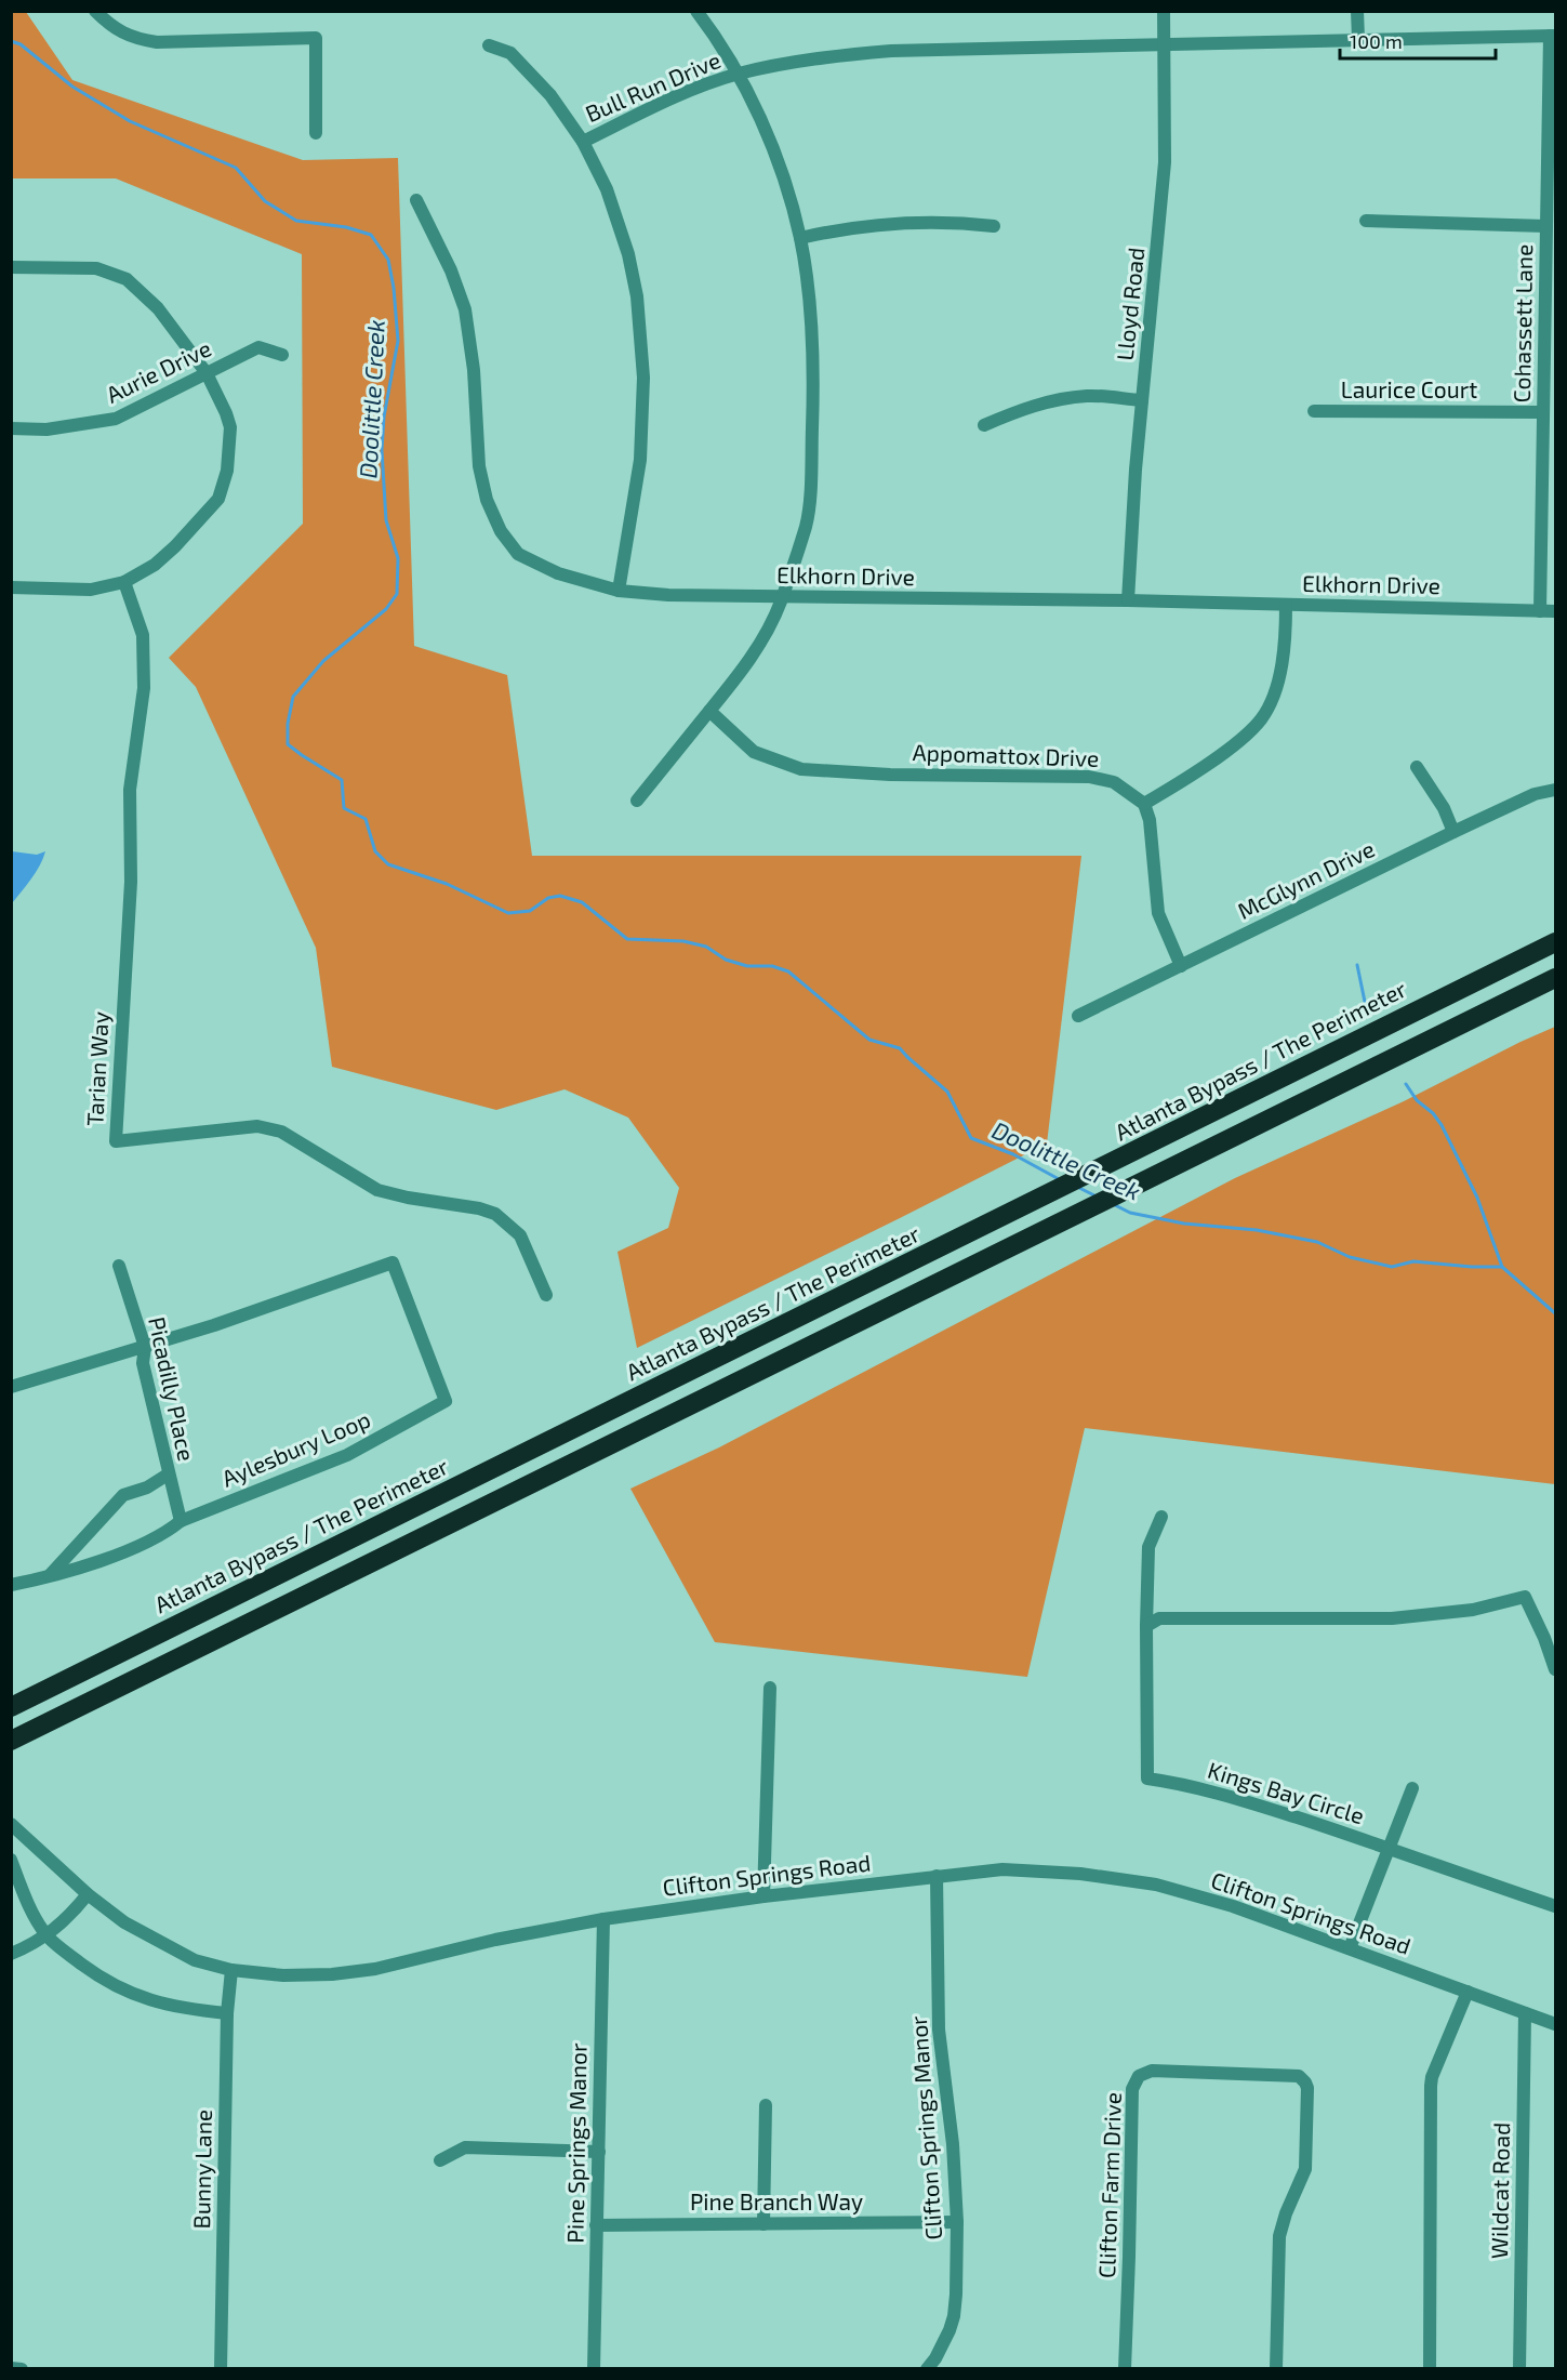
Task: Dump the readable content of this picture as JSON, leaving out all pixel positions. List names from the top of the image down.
{
  "streets": {
    "highway": ["Atlanta Bypass / The Perimeter"],
    "street": [
      "Bull Run Drive",
      "Lloyd Road",
      "Cohassett Lane",
      "Aurie Drive",
      "Laurice Court",
      "Elkhorn Drive",
      "Appomattox Drive",
      "McGlynn Drive",
      "Tarian Way",
      "Picadilly Place",
      "Aylesbury Loop",
      "Kings Bay Circle",
      "Clifton Springs Road",
      "Clifton Springs Manor",
      "Pine Springs Manor",
      "Bunny Lane",
      "Clifton Farm Drive",
      "Wildcat Road",
      "Pine Branch Way"
    ]
  },
  "crossings": [
    ["Bull Run Drive", "Lloyd Road"],
    ["Bull Run Drive", "Cohassett Lane"],
    ["Lloyd Road", "Elkhorn Drive"],
    ["Cohassett Lane", "Laurice Court"],
    ["Cohassett Lane", "Elkhorn Drive"],
    ["Picadilly Place", "Aylesbury Loop"],
    ["Clifton Springs Road", "Clifton Springs Manor"],
    ["Clifton Springs Road", "Pine Springs Manor"],
    ["Clifton Springs Road", "Bunny Lane"],
    ["Clifton Springs Road", "Wildcat Road"],
    ["Clifton Springs Manor", "Pine Branch Way"],
    ["Pine Springs Manor", "Pine Branch Way"]
  ],
  "water": ["Doolittle Creek"],
  "scale_bar": "100 m"
}
